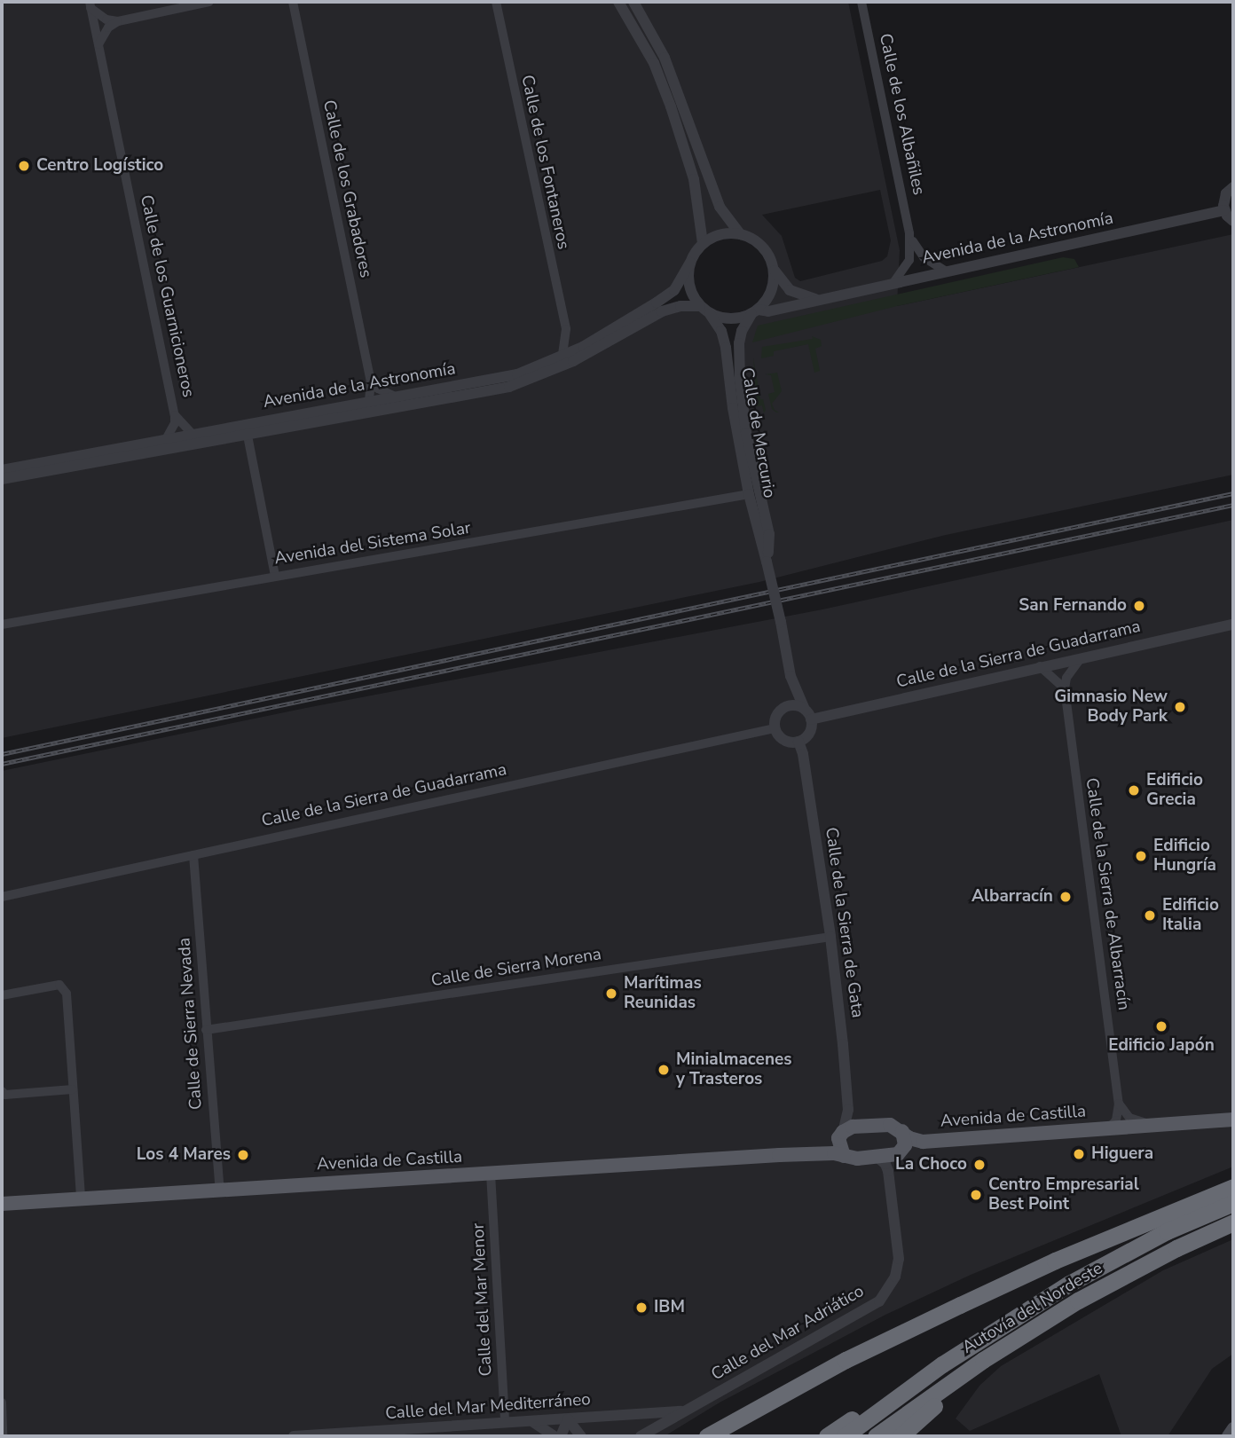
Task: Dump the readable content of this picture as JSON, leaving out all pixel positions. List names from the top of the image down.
{
  "streets": {
    "highway": ["Autovía del Nordeste"],
    "main road": ["Avenida de Castilla"],
    "street": [
      "Calle de los Albañiles",
      "Calle de los Fontaneros",
      "Calle de los Grabadores",
      "Avenida de la Astronomía",
      "Calle de los Guarnicioneros",
      "Calle de Mercurio",
      "Avenida del Sistema Solar",
      "Calle de la Sierra de Guadarrama",
      "Calle de la Sierra de Albarracín",
      "Calle de la Sierra de Gata",
      "Calle de Sierra Morena",
      "Calle de Sierra Nevada",
      "Calle del Mar Menor",
      "Calle del Mar Adriático",
      "Calle del Mar Mediterráneo"
    ]
  },
  "crossings": [
    ["Calle de los Albañiles", "Avenida de la Astronomía"],
    ["Calle de los Fontaneros", "Avenida de la Astronomía"],
    ["Calle de los Grabadores", "Avenida de la Astronomía"],
    ["Avenida de la Astronomía", "Calle de los Guarnicioneros"],
    ["Avenida de la Astronomía", "Calle de Mercurio"],
    ["Calle de Mercurio", "Avenida del Sistema Solar"],
    ["Calle de la Sierra de Guadarrama", "Calle de la Sierra de Gata"],
    ["Calle de la Sierra de Guadarrama", "Calle de Sierra Nevada"],
    ["Calle de la Sierra de Gata", "Calle de Sierra Morena"],
    ["Calle de la Sierra de Gata", "Avenida de Castilla"],
    ["Calle de Sierra Morena", "Calle de Sierra Nevada"],
    ["Calle de Sierra Nevada", "Avenida de Castilla"],
    ["Avenida de Castilla", "Calle del Mar Menor"],
    ["Avenida de Castilla", "Calle del Mar Adriático"],
    ["Calle del Mar Menor", "Calle del Mar Mediterráneo"],
    ["Calle del Mar Adriático", "Calle del Mar Mediterráneo"]
  ],
  "places": [
    "Centro Logístico",
    "San Fernando",
    "Gimnasio New Body Park",
    "Edificio Grecia",
    "Edificio Hungría",
    "Albarracín",
    "Edificio Italia",
    "Marítimas Reunidas",
    "Edificio Japón",
    "Minialmacenes y Trasteros",
    "Higuera",
    "Los 4 Mares",
    "La Choco",
    "Centro Empresarial Best Point",
    "IBM"
  ]
}
